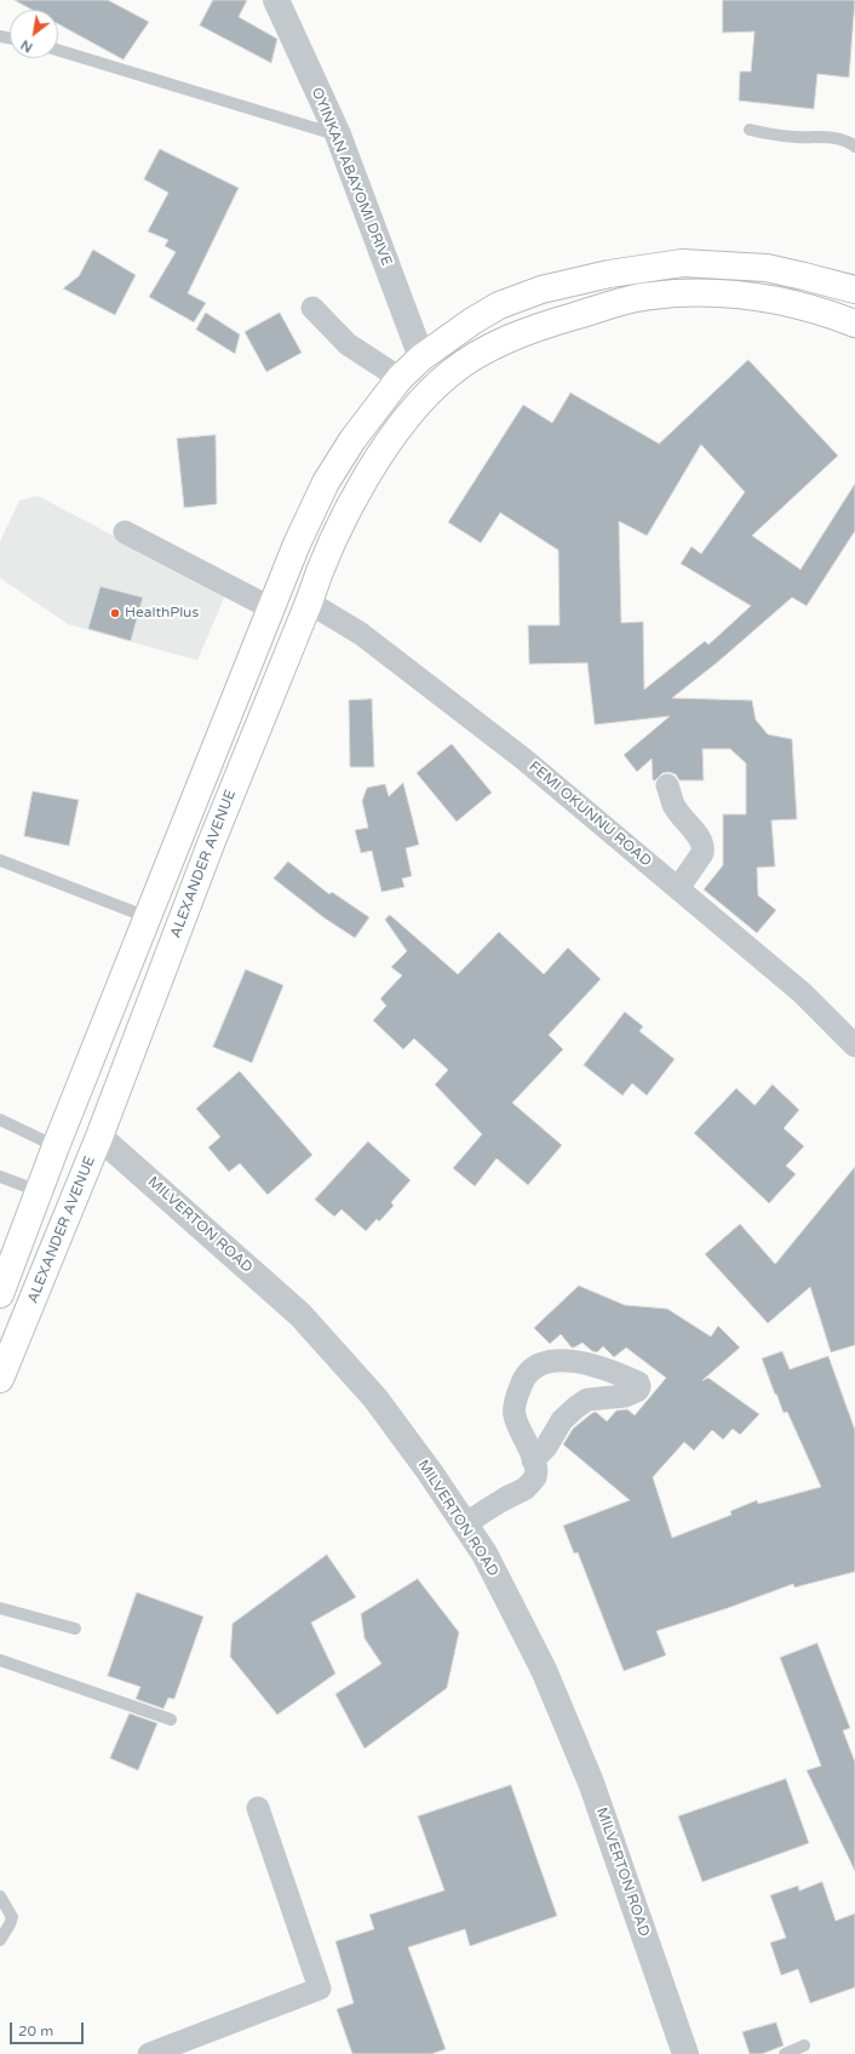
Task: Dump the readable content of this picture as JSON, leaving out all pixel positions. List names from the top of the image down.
{
  "streets": {
    "main road": ["ALEXANDER AVENUE"],
    "street": ["OYINKAN ABAYOMI DRIVE", "FEMI OKUNNU ROAD", "MILVERTON ROAD"]
  },
  "crossings": [
    ["FEMI OKUNNU ROAD", "ALEXANDER AVENUE"],
    ["ALEXANDER AVENUE", "MILVERTON ROAD"]
  ],
  "places": ["HealthPlus"],
  "scale_bar": "20 m",
  "north": "bottom left"
}
